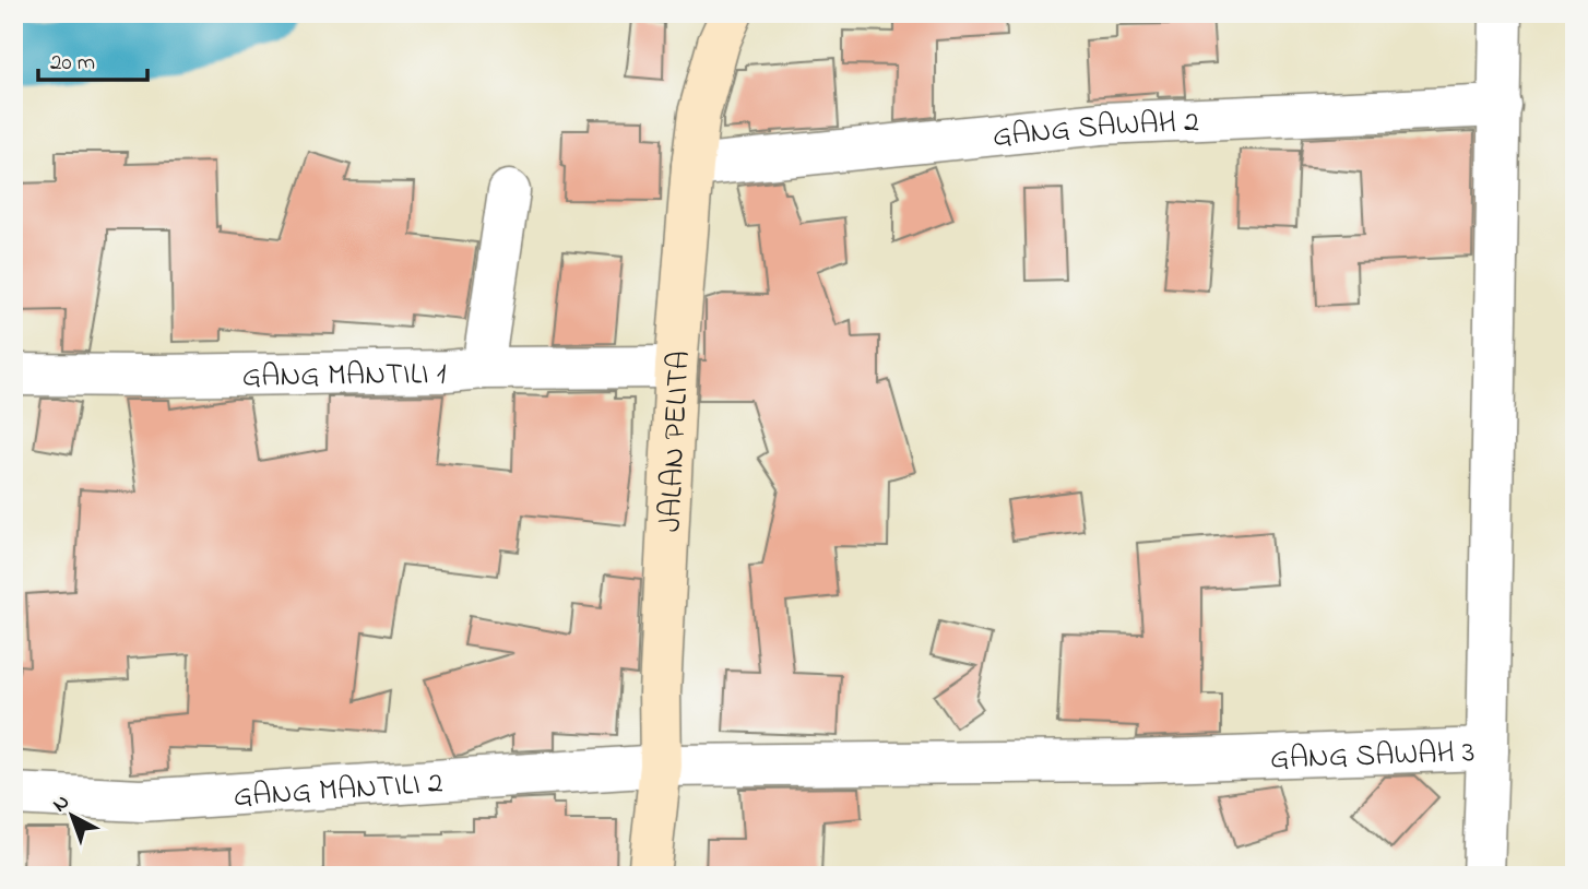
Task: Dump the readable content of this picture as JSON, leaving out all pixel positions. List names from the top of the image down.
{
  "streets": {
    "street": [
      "GANG SAWAH 2",
      "GANG MANTILI 1",
      "JALAN PELITA",
      "GANG SAWAH 3",
      "GANG MANTILI 2"
    ]
  },
  "crossings": [
    ["GANG SAWAH 2", "JALAN PELITA"],
    ["GANG SAWAH 2", "GANG SAWAH 3"],
    ["GANG MANTILI 1", "JALAN PELITA"],
    ["JALAN PELITA", "GANG SAWAH 3"],
    ["JALAN PELITA", "GANG MANTILI 2"],
    ["GANG SAWAH 3", "GANG MANTILI 2"]
  ],
  "scale_bar": "20 m",
  "north": "top left"
}
